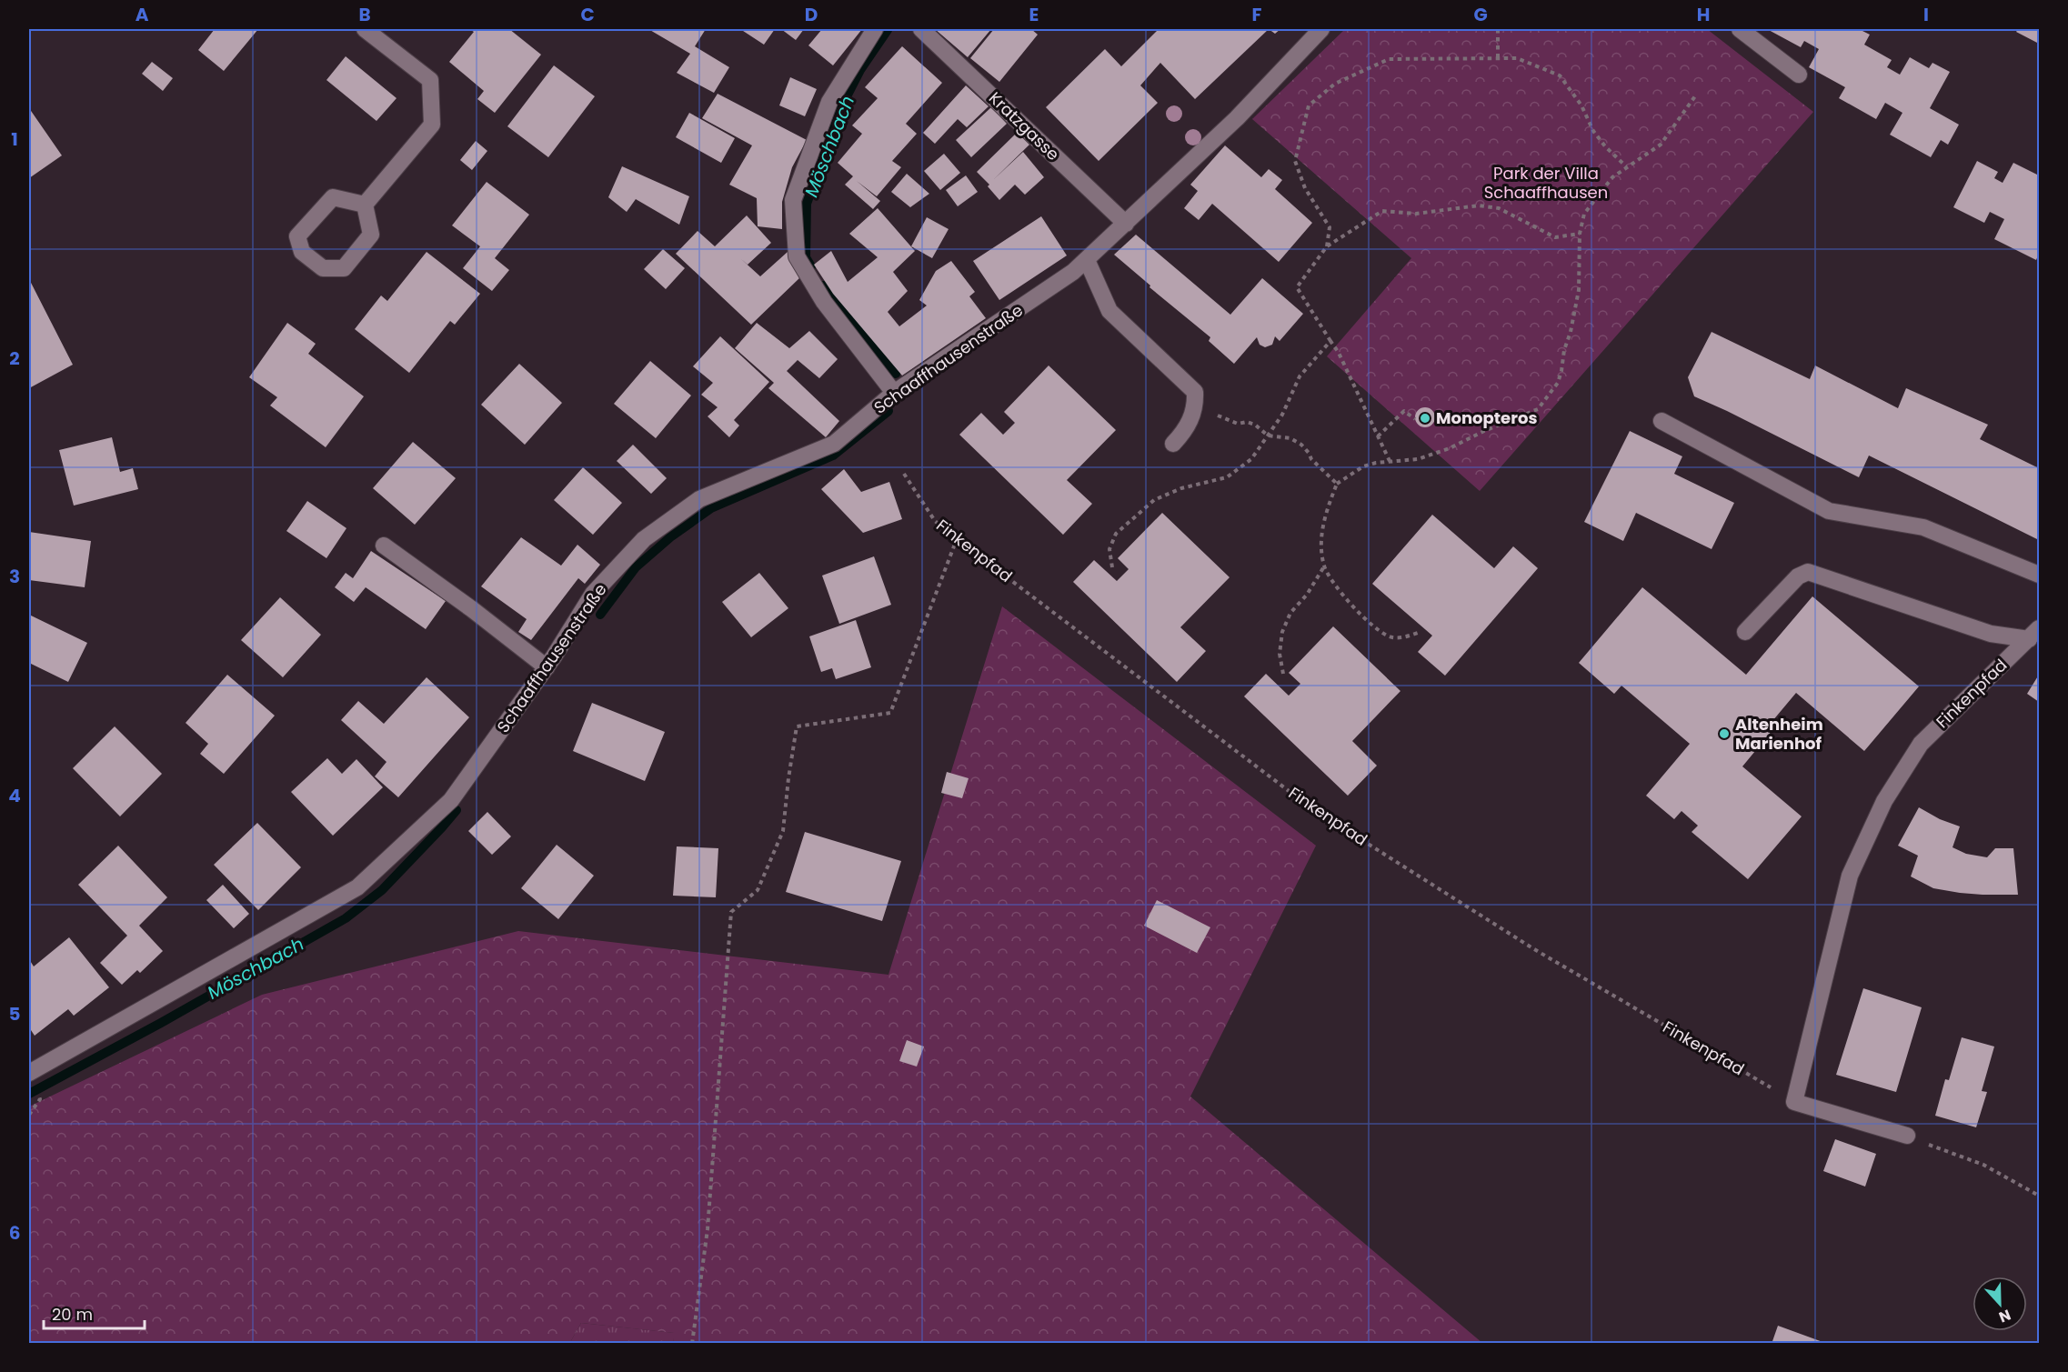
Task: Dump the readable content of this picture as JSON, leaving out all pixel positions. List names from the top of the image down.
{
  "streets": {
    "street": ["Kratzgasse", "Schaaffhausenstraße", "Finkenpfad"]
  },
  "crossings": [
    ["Kratzgasse", "Schaaffhausenstraße"]
  ],
  "water": ["Möschbach"],
  "parks": ["Park der Villa Schaaffhausen"],
  "places": ["Monopteros", "Altenheim Marienhof"],
  "scale_bar": "20 m",
  "north": "bottom",
  "grid": {
    "columns": [
      "A",
      "B",
      "C",
      "D",
      "E",
      "F",
      "G",
      "H",
      "I"
    ],
    "rows": [
      "1",
      "2",
      "3",
      "4",
      "5",
      "6"
    ]
  }
}
